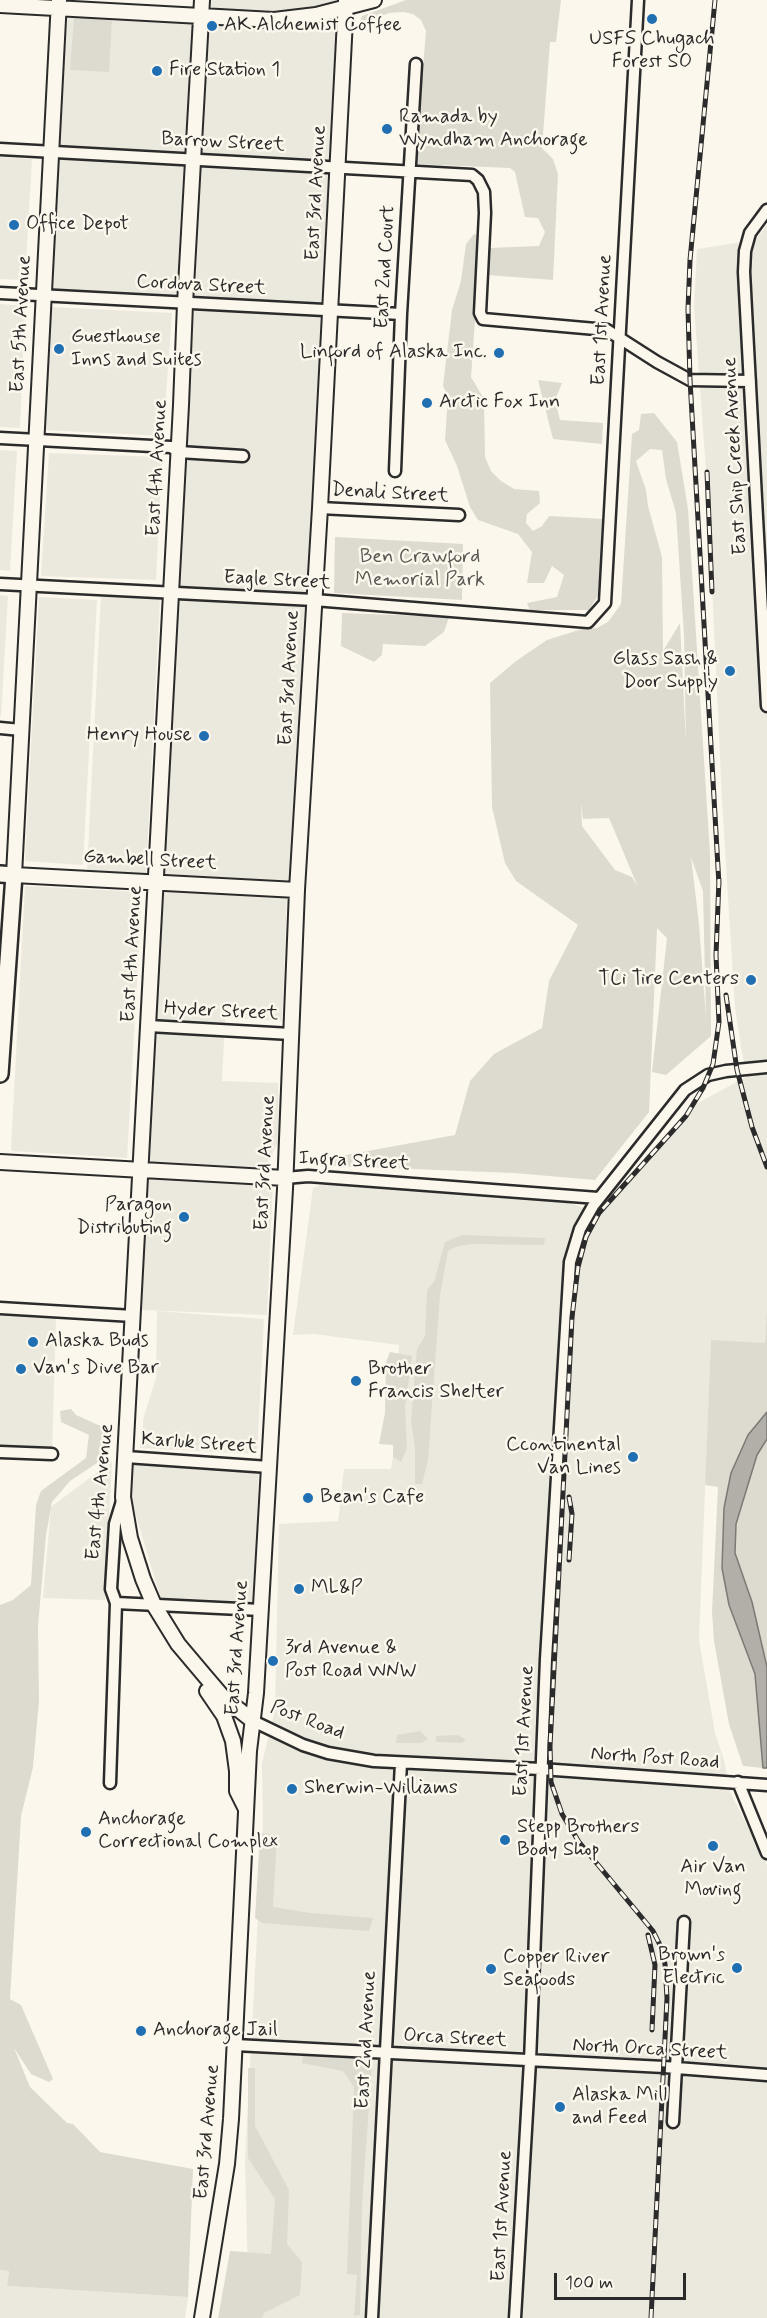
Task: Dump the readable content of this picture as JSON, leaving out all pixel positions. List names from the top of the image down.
{
  "streets": {
    "highway": ["East 5th Avenue"],
    "main road": [
      "East 3rd Avenue",
      "East 4th Avenue",
      "Gambell Street",
      "Ingra Street",
      "Post Road"
    ],
    "street": [
      "Barrow Street",
      "East 2nd Court",
      "Cordova Street",
      "East 1st Avenue",
      "East Ship Creek Avenue",
      "Denali Street",
      "Eagle Street",
      "Hyder Street",
      "Karluk Street",
      "North Post Road",
      "Orca Street",
      "East 2nd Avenue",
      "North Orca Street"
    ]
  },
  "crossings": [
    ["Barrow Street", "East 3rd Avenue"],
    ["Barrow Street", "East 2nd Court"],
    ["Barrow Street", "East 1st Avenue"],
    ["Barrow Street", "East 5th Avenue"],
    ["Barrow Street", "East 4th Avenue"],
    ["East 3rd Avenue", "Cordova Street"],
    ["East 3rd Avenue", "Denali Street"],
    ["East 3rd Avenue", "Eagle Street"],
    ["East 3rd Avenue", "Gambell Street"],
    ["East 3rd Avenue", "Hyder Street"],
    ["East 3rd Avenue", "Ingra Street"],
    ["East 3rd Avenue", "Karluk Street"],
    ["East 3rd Avenue", "Post Road"],
    ["East 3rd Avenue", "Orca Street"],
    ["East 2nd Court", "Cordova Street"],
    ["Cordova Street", "East 5th Avenue"],
    ["Cordova Street", "East 4th Avenue"],
    ["East 1st Avenue", "Eagle Street"],
    ["East 1st Avenue", "Ingra Street"],
    ["East 1st Avenue", "Post Road"],
    ["East 1st Avenue", "North Post Road"],
    ["East 1st Avenue", "Orca Street"],
    ["East 1st Avenue", "North Orca Street"],
    ["East 5th Avenue", "Eagle Street"],
    ["East 5th Avenue", "Gambell Street"],
    ["East 4th Avenue", "Eagle Street"],
    ["East 4th Avenue", "Gambell Street"],
    ["East 4th Avenue", "Hyder Street"],
    ["East 4th Avenue", "Ingra Street"],
    ["East 4th Avenue", "Karluk Street"],
    ["East 4th Avenue", "Post Road"],
    ["Post Road", "North Post Road"],
    ["Post Road", "East 2nd Avenue"],
    ["Orca Street", "East 2nd Avenue"],
    ["Orca Street", "North Orca Street"]
  ],
  "parks": ["Ben Crawford Memorial Park"],
  "places": [
    "USFS Chugach Forest SO",
    "AK Alchemist Coffee",
    "Fire Station 1",
    "Ramada by Wyndham Anchorage",
    "Office Depot",
    "Guesthouse Inns and Suites",
    "Linford of Alaska Inc.",
    "Arctic Fox Inn",
    "Glass Sash & Door Supply",
    "Henry House",
    "TCi Tire Centers",
    "Paragon Distributing",
    "Alaska Buds",
    "Van's Dive Bar",
    "Brother Francis Shelter",
    "Ccontinental Van Lines",
    "Bean's Cafe",
    "ML&P",
    "3rd Avenue & Post Road WNW",
    "Sherwin-Williams",
    "Anchorage Correctional Complex",
    "Stepp Brothers Body Shop",
    "Air Van Moving",
    "Brown's Electric",
    "Copper River Seafoods",
    "Anchorage Jail",
    "Alaska Mill and Feed"
  ],
  "scale_bar": "100 m"
}
